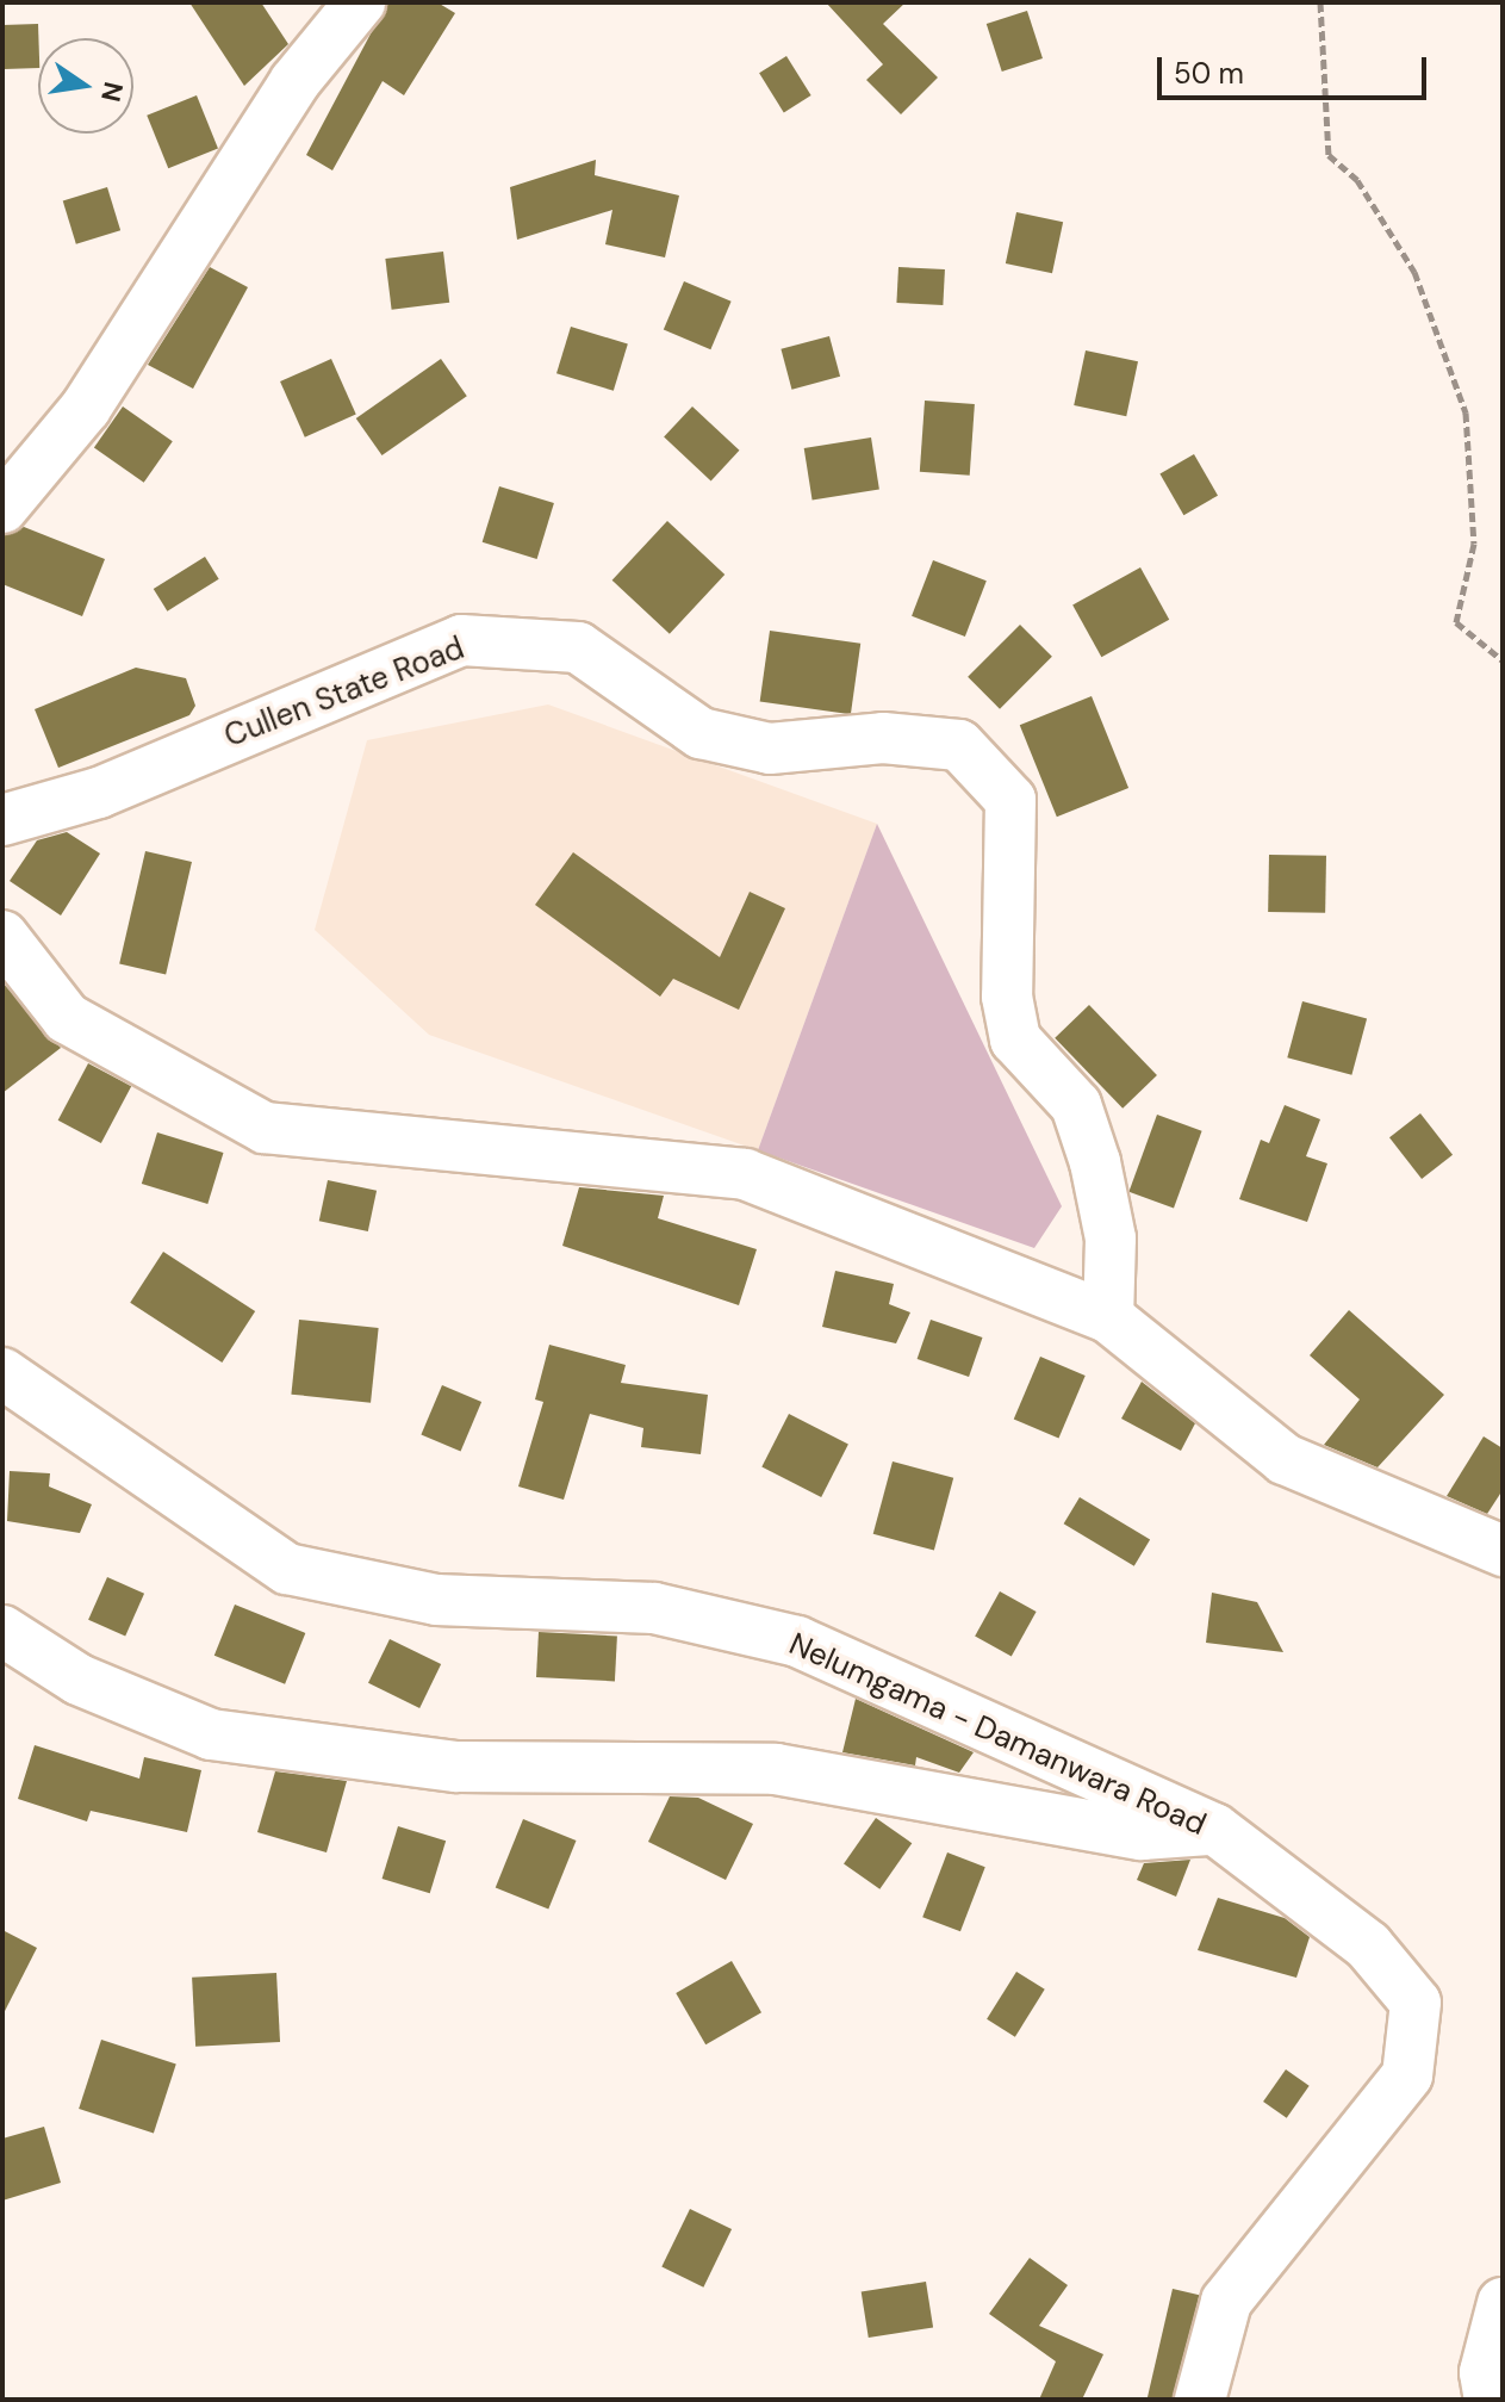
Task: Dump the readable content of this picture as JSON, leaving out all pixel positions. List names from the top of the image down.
{
  "streets": {
    "street": ["Cullen State Road", "Nelumgama - Damanwara Road"]
  },
  "scale_bar": "50 m",
  "north": "right"
}
